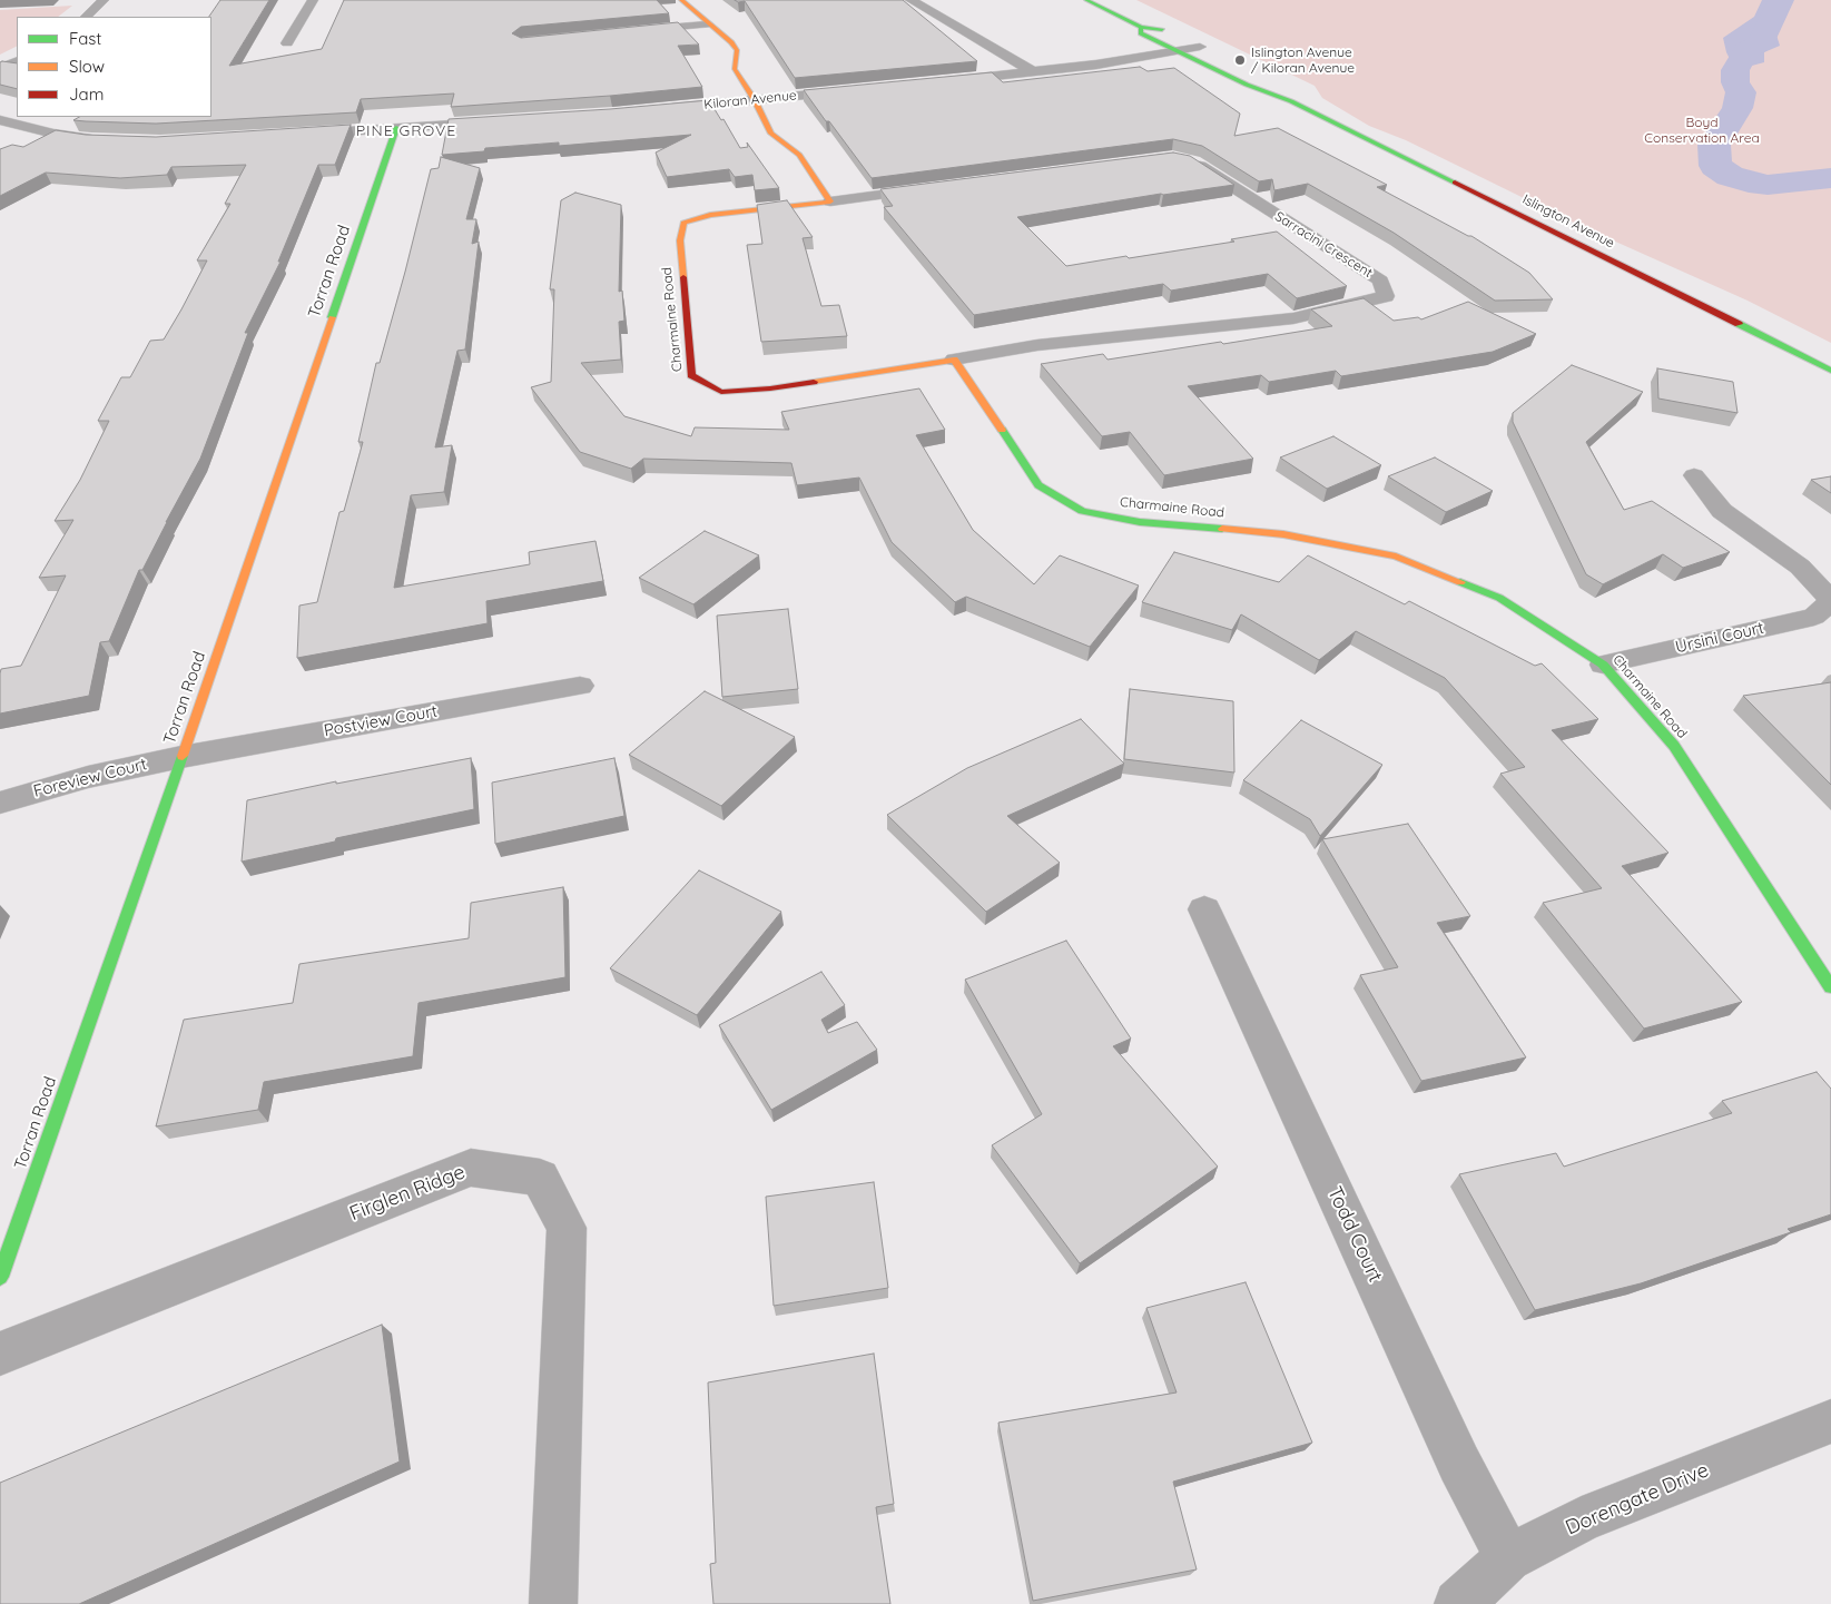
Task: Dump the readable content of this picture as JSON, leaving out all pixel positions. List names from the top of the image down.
{
  "streets": {
    "street": [
      "Kiloran Avenue",
      "Islington Avenue",
      "Sarracini Crescent",
      "Torran Road",
      "Charmaine Road",
      "Ursini Court",
      "Postview Court",
      "Foreview Court",
      "Firglen Ridge",
      "Todd Court",
      "Dorengate Drive"
    ]
  },
  "crossings": [
    ["Sarracini Crescent", "Charmaine Road"],
    ["Torran Road", "Postview Court"],
    ["Torran Road", "Foreview Court"],
    ["Charmaine Road", "Ursini Court"],
    ["Postview Court", "Foreview Court"],
    ["Todd Court", "Dorengate Drive"]
  ],
  "districts": ["PINE GROVE"],
  "parks": ["Boyd Conservation Area"],
  "places": ["Islington Avenue / Kiloran Avenue"],
  "legend": ["Fast", "Slow", "Jam"]
}
